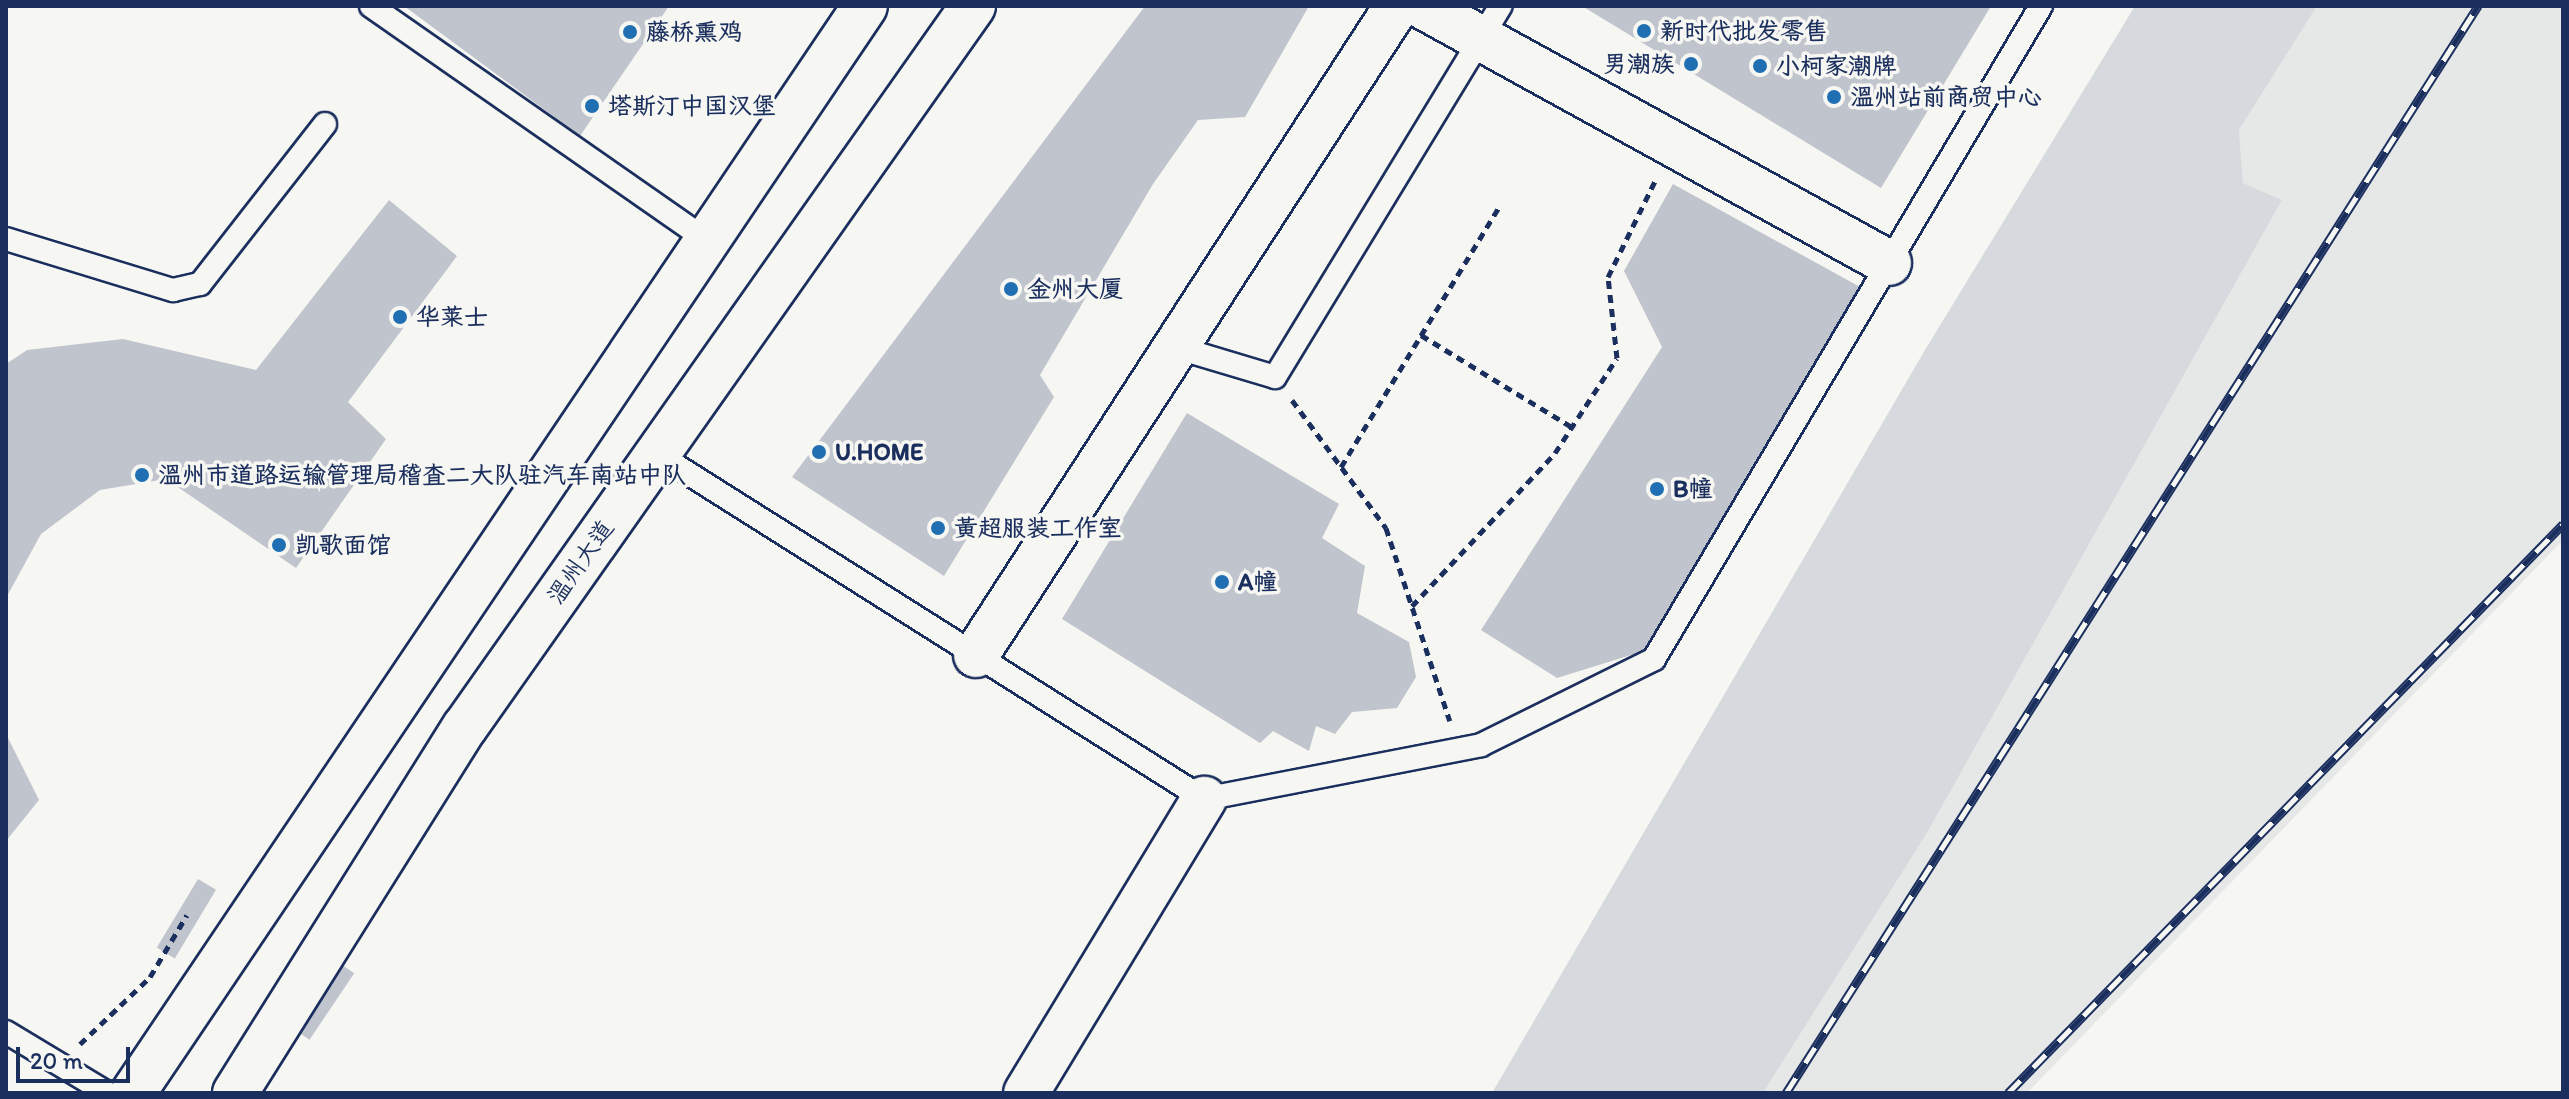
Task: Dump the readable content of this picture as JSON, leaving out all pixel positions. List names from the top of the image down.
{
  "streets": {
    "main road": ["温州大道"]
  },
  "places": [
    "新时代批发零售",
    "藤桥熏鸡",
    "男潮族",
    "小柯家潮牌",
    "温州站前商贸中心",
    "塔斯汀中国汉堡",
    "金州大厦",
    "华莱士",
    "U.HOME",
    "温州市道路运输管理局稽查二大队驻汽车南站中队",
    "B幢",
    "黄超服装工作室",
    "凯歌面馆",
    "A幢"
  ],
  "scale_bar": "20 m"
}
